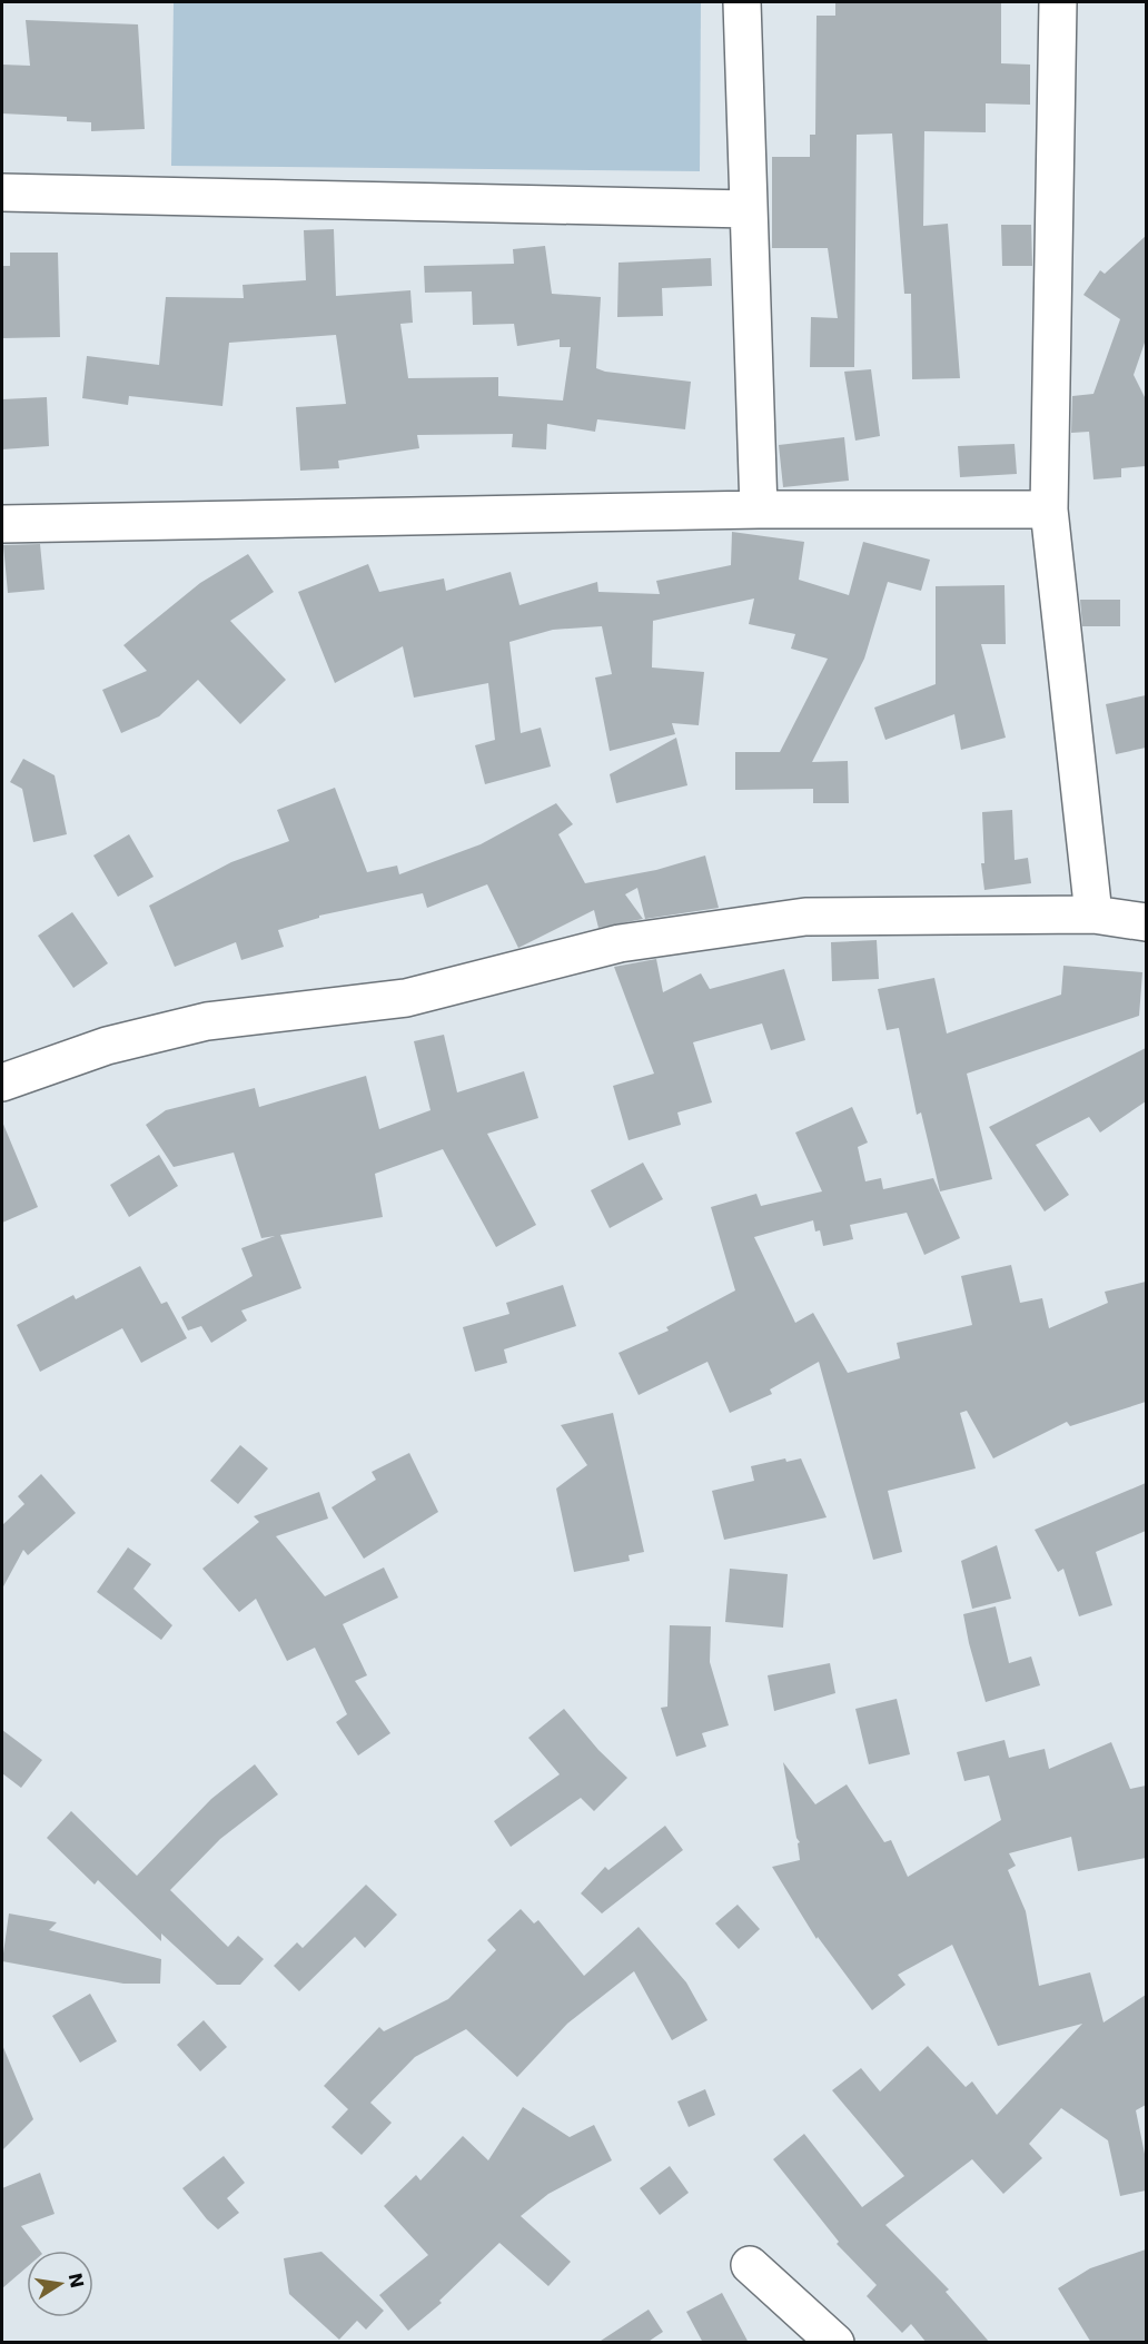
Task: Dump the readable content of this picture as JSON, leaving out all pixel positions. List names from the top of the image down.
{
  "north": "right"
}
